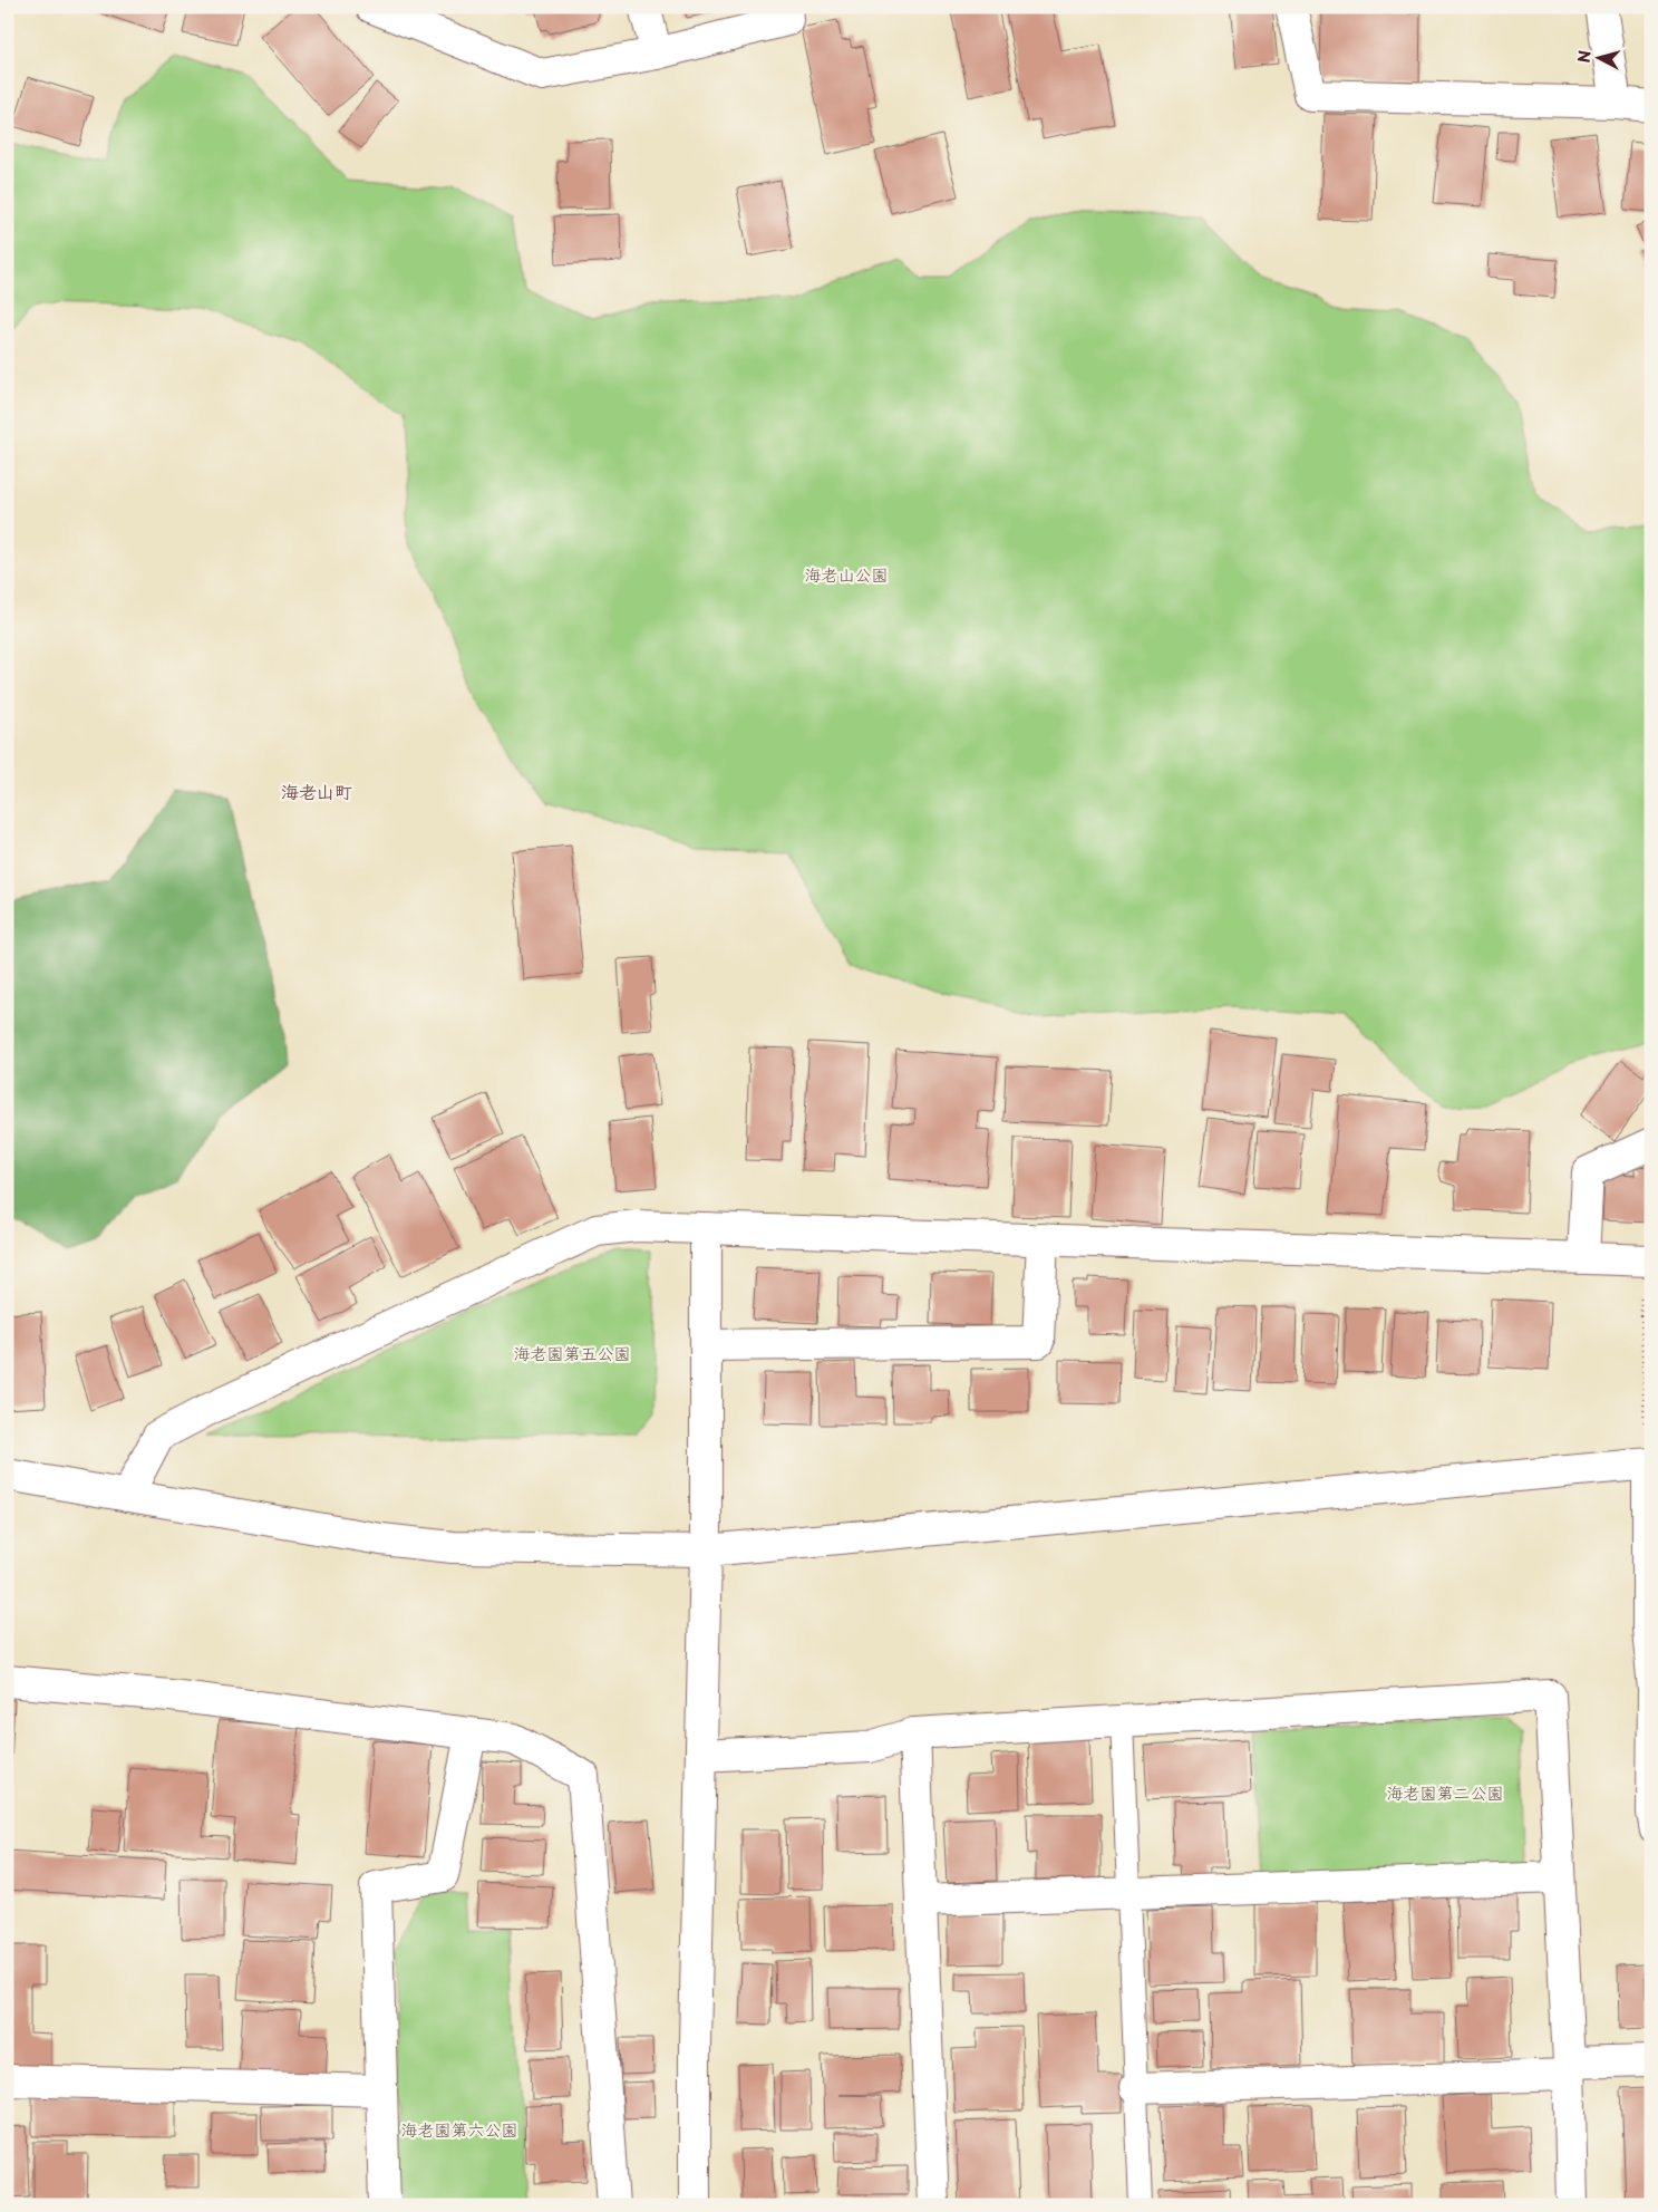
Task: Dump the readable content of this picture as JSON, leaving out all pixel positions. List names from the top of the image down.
{
  "districts": ["海老山町"],
  "parks": [
    "海老山公園",
    "海老園第五公園",
    "海老園第二公園",
    "海老園第六公園"
  ],
  "north": "left"
}
